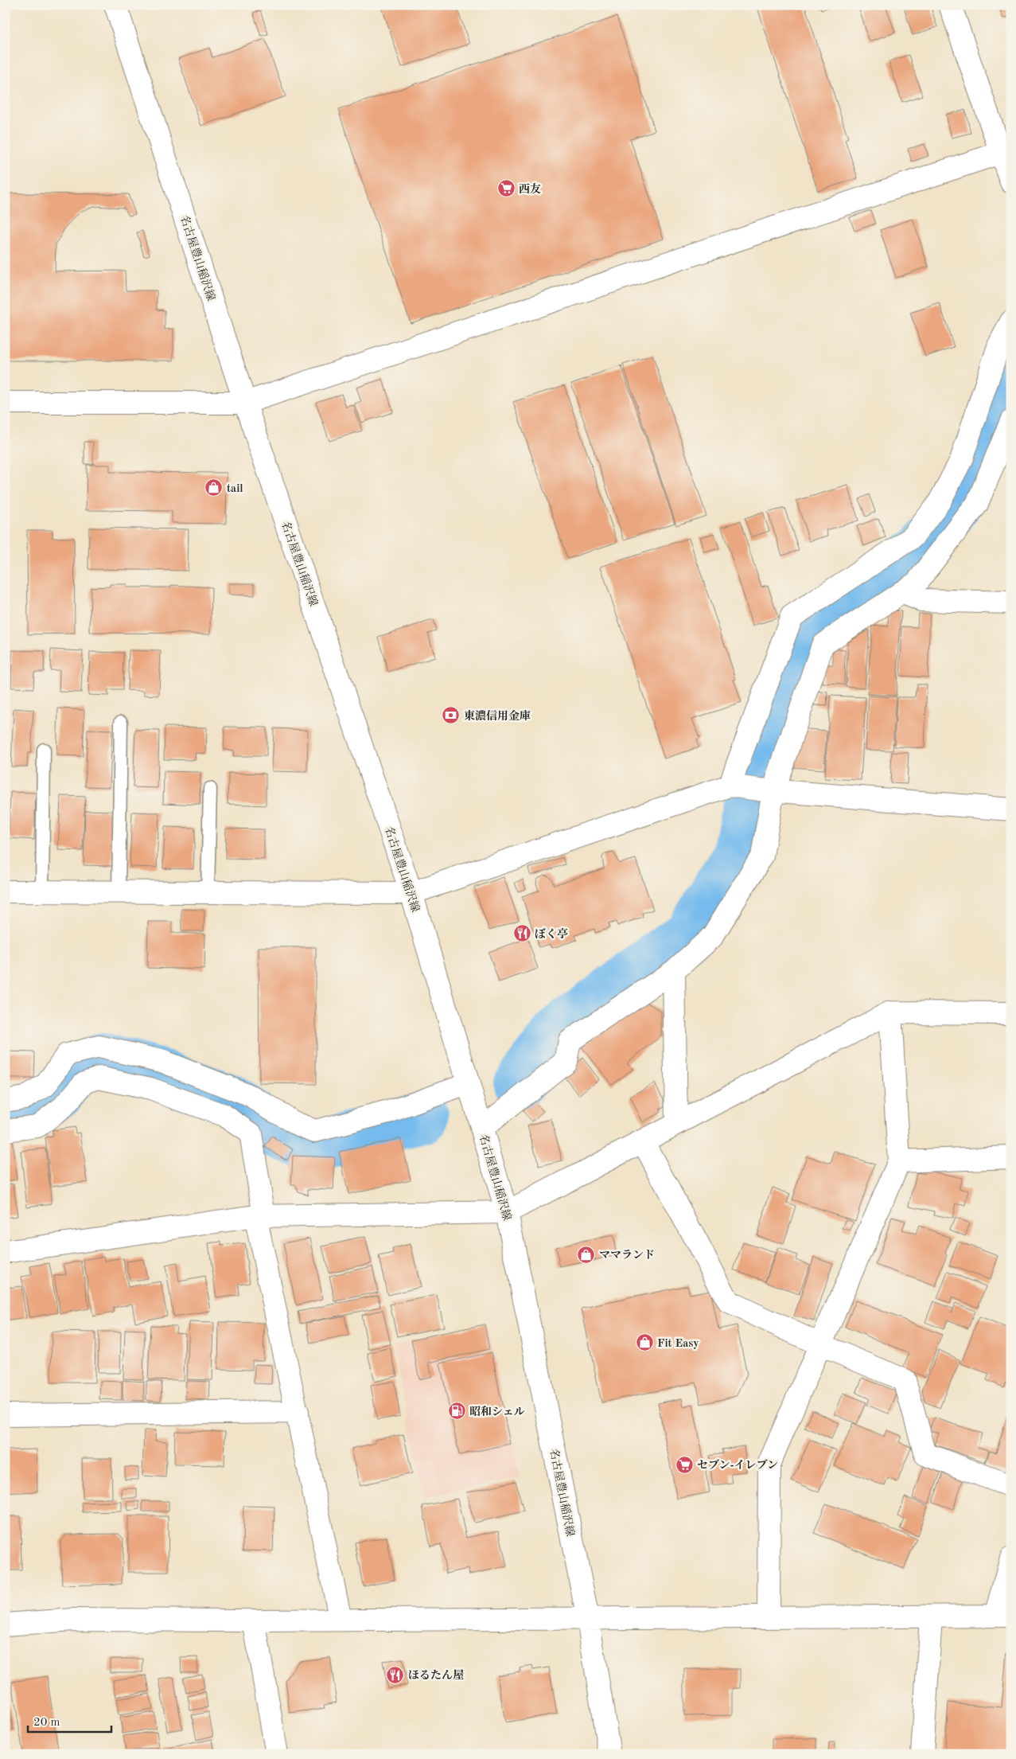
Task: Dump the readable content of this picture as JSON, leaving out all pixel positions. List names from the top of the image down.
{
  "streets": {
    "street": ["名古屋豊山稲沢線"]
  },
  "places": {
    "supermarket": ["西友", "セブン-イレブン"],
    "shop": ["tail", "ママランド", "Fit Easy"],
    "bank": ["東濃信用金庫"],
    "restaurant": ["ぼく亭", "ほるたん屋"],
    "fuel station": ["昭和シェル"]
  },
  "scale_bar": "20 m"
}
